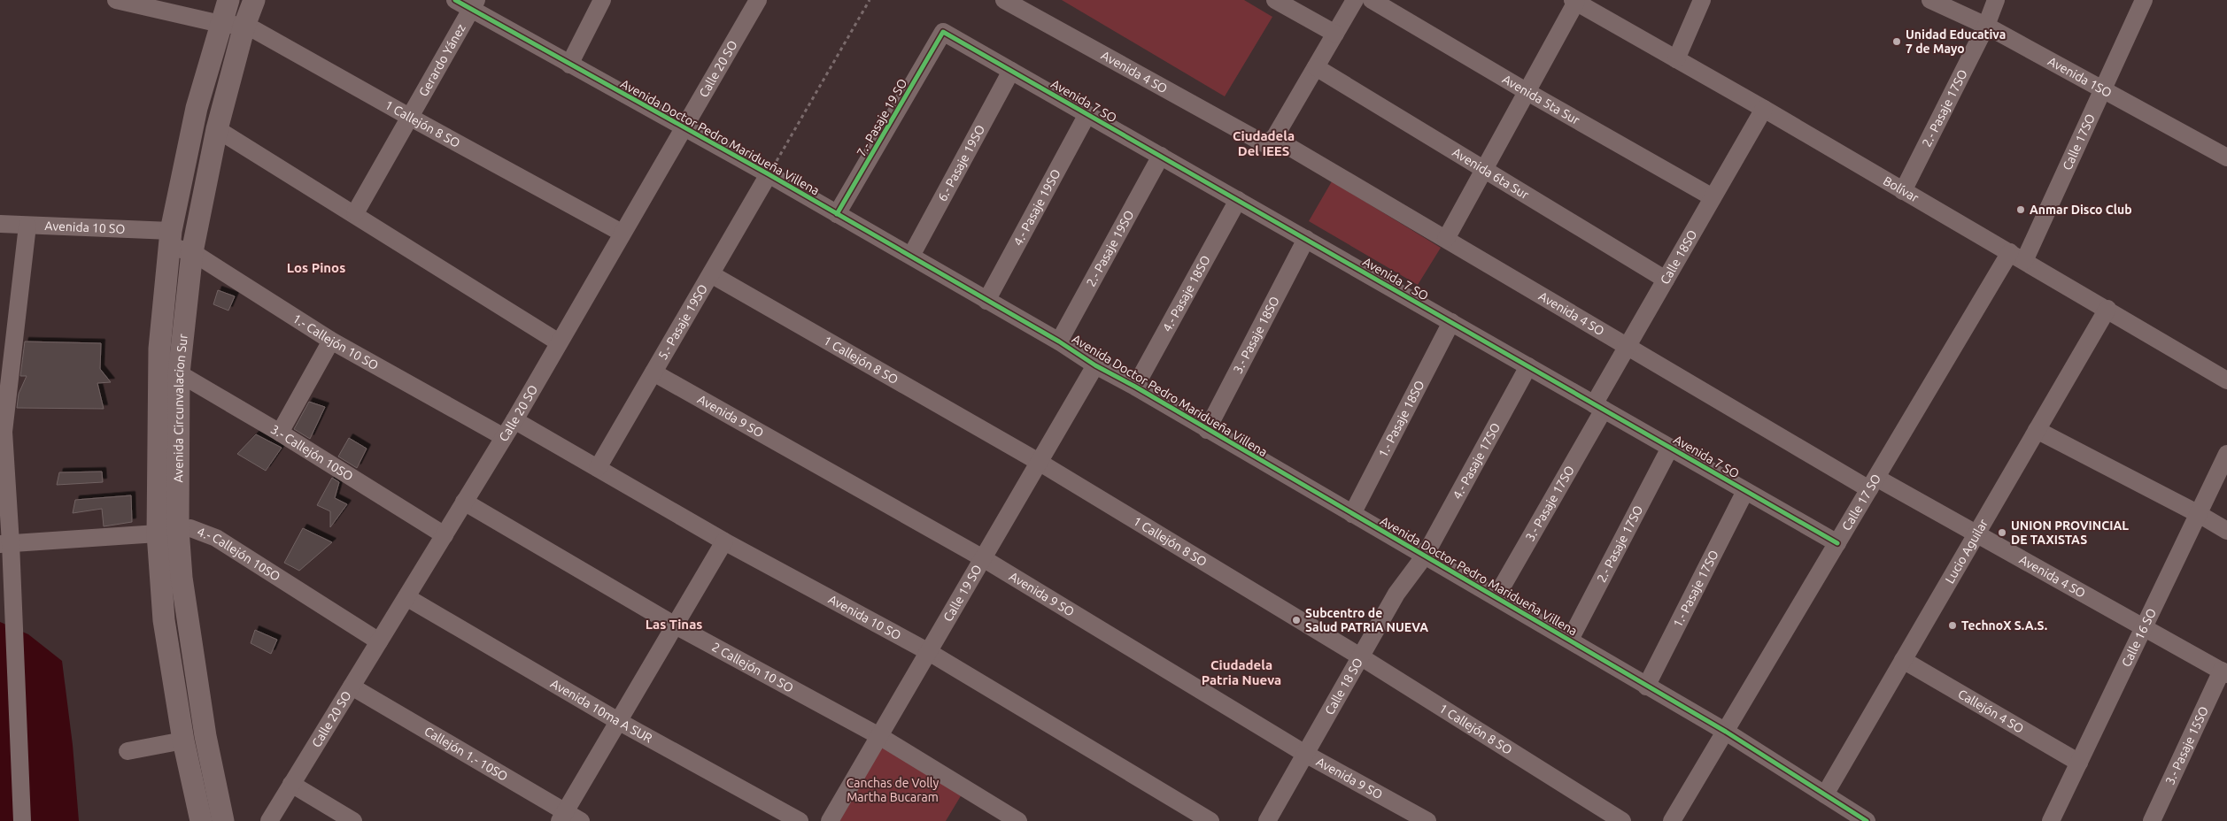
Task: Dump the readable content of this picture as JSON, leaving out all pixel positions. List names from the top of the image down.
{
  "streets": {
    "main road": ["Avenida Circunvalacion Sur"],
    "street": [
      "Gerardo Yánez",
      "Calle 20 SO",
      "Avenida 4 SO",
      "Avenida 1SO",
      "Avenida 5ta Sur",
      "Avenida 7 SO",
      "2.- Pasaje 17SO",
      "7.- Pasaje 19 SO",
      "1 Callejón 8 SO",
      "Avenida Doctor Pedro Maridueña Villena",
      "Calle 17SO",
      "6.- Pasaje 19SO",
      "Avenida 6ta Sur",
      "Bolívar",
      "4.- Pasaje 19SO",
      "Avenida 10 SO",
      "2.- Pasaje 19SO",
      "Calle 18SO",
      "4.- Pasaje 18SO",
      "5.- Pasaje 19SO",
      "3.- Pasaje 18SO",
      "1.- Callejón 10 SO",
      "Avenida 9 SO",
      "1.- Pasaje 18SO",
      "3.- Callejón 10SO",
      "4.- Pasaje 17SO",
      "Calle 17 SO",
      "3.- Pasaje 17SO",
      "Lucio Aguilar",
      "4.- Callejón 10SO",
      "1.- Pasaje 17SO",
      "Calle 19 SO",
      "Calle 16 SO",
      "2 Callejón 10 SO",
      "Calle 18 SO",
      "Avenida 10ma A SUR",
      "Callejón 4 SO",
      "3.- Pasaje 15SO",
      "Callejón 1.- 10SO"
    ]
  },
  "crossings": [
    ["Gerardo Yánez", "1 Callejón 8 SO"],
    ["Gerardo Yánez", "Avenida Doctor Pedro Maridueña Villena"],
    ["Calle 20 SO", "1 Callejón 8 SO"],
    ["Calle 20 SO", "Avenida Doctor Pedro Maridueña Villena"],
    ["Calle 20 SO", "Avenida 10 SO"],
    ["Calle 20 SO", "1.- Callejón 10 SO"],
    ["Calle 20 SO", "3.- Callejón 10SO"],
    ["Calle 20 SO", "4.- Callejón 10SO"],
    ["Calle 20 SO", "2 Callejón 10 SO"],
    ["Calle 20 SO", "Avenida 10ma A SUR"],
    ["Calle 20 SO", "Callejón 1.- 10SO"],
    ["Avenida 4 SO", "Calle 18SO"],
    ["Avenida 4 SO", "Calle 17 SO"],
    ["Avenida 4 SO", "Lucio Aguilar"],
    ["Avenida 4 SO", "Calle 16 SO"],
    ["Avenida 4 SO", "3.- Pasaje 15SO"],
    ["Avenida 1SO", "2.- Pasaje 17SO"],
    ["Avenida 1SO", "Calle 17SO"],
    ["Avenida 5ta Sur", "Calle 18SO"],
    ["Avenida 7 SO", "2.- Pasaje 17SO"],
    ["Avenida 7 SO", "7.- Pasaje 19 SO"],
    ["Avenida 7 SO", "6.- Pasaje 19SO"],
    ["Avenida 7 SO", "4.- Pasaje 19SO"],
    ["Avenida 7 SO", "2.- Pasaje 19SO"],
    ["Avenida 7 SO", "Calle 18SO"],
    ["Avenida 7 SO", "4.- Pasaje 18SO"],
    ["Avenida 7 SO", "3.- Pasaje 18SO"],
    ["Avenida 7 SO", "1.- Pasaje 18SO"],
    ["Avenida 7 SO", "4.- Pasaje 17SO"],
    ["Avenida 7 SO", "Calle 17 SO"],
    ["Avenida 7 SO", "3.- Pasaje 17SO"],
    ["Avenida 7 SO", "1.- Pasaje 17SO"],
    ["2.- Pasaje 17SO", "Avenida Doctor Pedro Maridueña Villena"],
    ["2.- Pasaje 17SO", "Bolívar"],
    ["7.- Pasaje 19 SO", "Avenida Doctor Pedro Maridueña Villena"],
    ["1 Callejón 8 SO", "5.- Pasaje 19SO"],
    ["1 Callejón 8 SO", "Avenida Circunvalacion Sur"],
    ["1 Callejón 8 SO", "Calle 19 SO"],
    ["1 Callejón 8 SO", "Calle 18 SO"],
    ["Avenida Doctor Pedro Maridueña Villena", "6.- Pasaje 19SO"],
    ["Avenida Doctor Pedro Maridueña Villena", "4.- Pasaje 19SO"],
    ["Avenida Doctor Pedro Maridueña Villena", "2.- Pasaje 19SO"],
    ["Avenida Doctor Pedro Maridueña Villena", "4.- Pasaje 18SO"],
    ["Avenida Doctor Pedro Maridueña Villena", "5.- Pasaje 19SO"],
    ["Avenida Doctor Pedro Maridueña Villena", "3.- Pasaje 18SO"],
    ["Avenida Doctor Pedro Maridueña Villena", "1.- Pasaje 18SO"],
    ["Avenida Doctor Pedro Maridueña Villena", "4.- Pasaje 17SO"],
    ["Avenida Doctor Pedro Maridueña Villena", "Calle 17 SO"],
    ["Avenida Doctor Pedro Maridueña Villena", "3.- Pasaje 17SO"],
    ["Avenida Doctor Pedro Maridueña Villena", "Lucio Aguilar"],
    ["Avenida Doctor Pedro Maridueña Villena", "1.- Pasaje 17SO"],
    ["Avenida Doctor Pedro Maridueña Villena", "Calle 19 SO"],
    ["Avenida Doctor Pedro Maridueña Villena", "Calle 18 SO"],
    ["Calle 17SO", "Bolívar"],
    ["Calle 17SO", "Calle 17 SO"],
    ["Avenida 6ta Sur", "Calle 18SO"],
    ["Bolívar", "Calle 18SO"],
    ["Bolívar", "Calle 17 SO"],
    ["Bolívar", "Lucio Aguilar"],
    ["Avenida 10 SO", "5.- Pasaje 19SO"],
    ["Avenida 10 SO", "1.- Callejón 10 SO"],
    ["Avenida 10 SO", "Avenida Circunvalacion Sur"],
    ["Avenida 10 SO", "Calle 19 SO"],
    ["Calle 18SO", "3.- Pasaje 17SO"],
    ["5.- Pasaje 19SO", "Avenida 9 SO"],
    ["1.- Callejón 10 SO", "Avenida Circunvalacion Sur"],
    ["Avenida Circunvalacion Sur", "3.- Callejón 10SO"],
    ["Avenida Circunvalacion Sur", "4.- Callejón 10SO"],
    ["Avenida 9 SO", "Calle 19 SO"],
    ["Avenida 9 SO", "Calle 18 SO"],
    ["4.- Pasaje 17SO", "Calle 18 SO"],
    ["Lucio Aguilar", "Callejón 4 SO"],
    ["Calle 19 SO", "2 Callejón 10 SO"],
    ["Calle 16 SO", "Callejón 4 SO"]
  ],
  "districts": [
    "Ciudadela Del IEES",
    "Los Pinos",
    "Las Tinas",
    "Ciudadela Patria Nueva"
  ],
  "parks": ["Canchas de Volly Martha Bucaram"],
  "places": [
    "Unidad Educativa 7 de Mayo",
    "Anmar Disco Club",
    "UNION PROVINCIAL DE TAXISTAS",
    "Subcentro de Salud PATRIA NUEVA",
    "TechnoX S.A.S."
  ]
}
